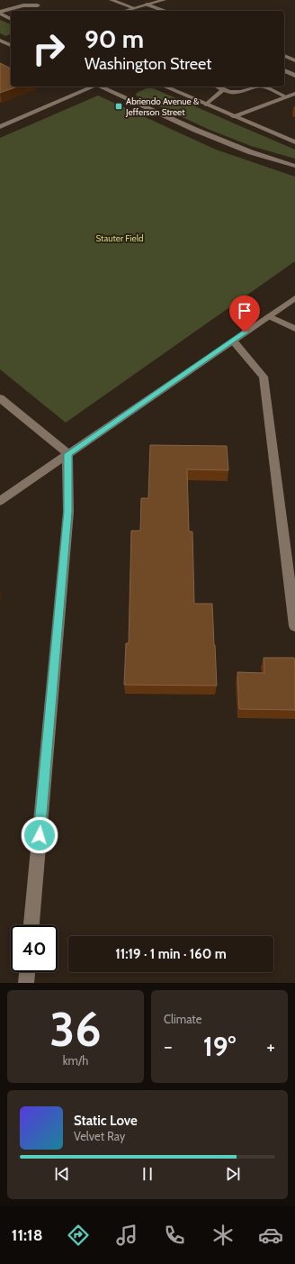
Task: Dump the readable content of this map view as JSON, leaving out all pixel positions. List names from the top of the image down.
{
  "parks": ["Stauter Field"],
  "places": {
    "transit": ["Abriendo Avenue & Jefferson Street"]
  },
  "page": {
    "turn": ["90 m", "Washington Street"],
    "limit": "40",
    "trip": "11:19 · 1 min · 160 m",
    "tile": [
      ["36", "km/h"],
      "Climate"
    ],
    "heat": ["−", "19°", "+"],
    "song": ["Static Love", "Velvet Ray"],
    "tabs": "11:18"
  }
}
